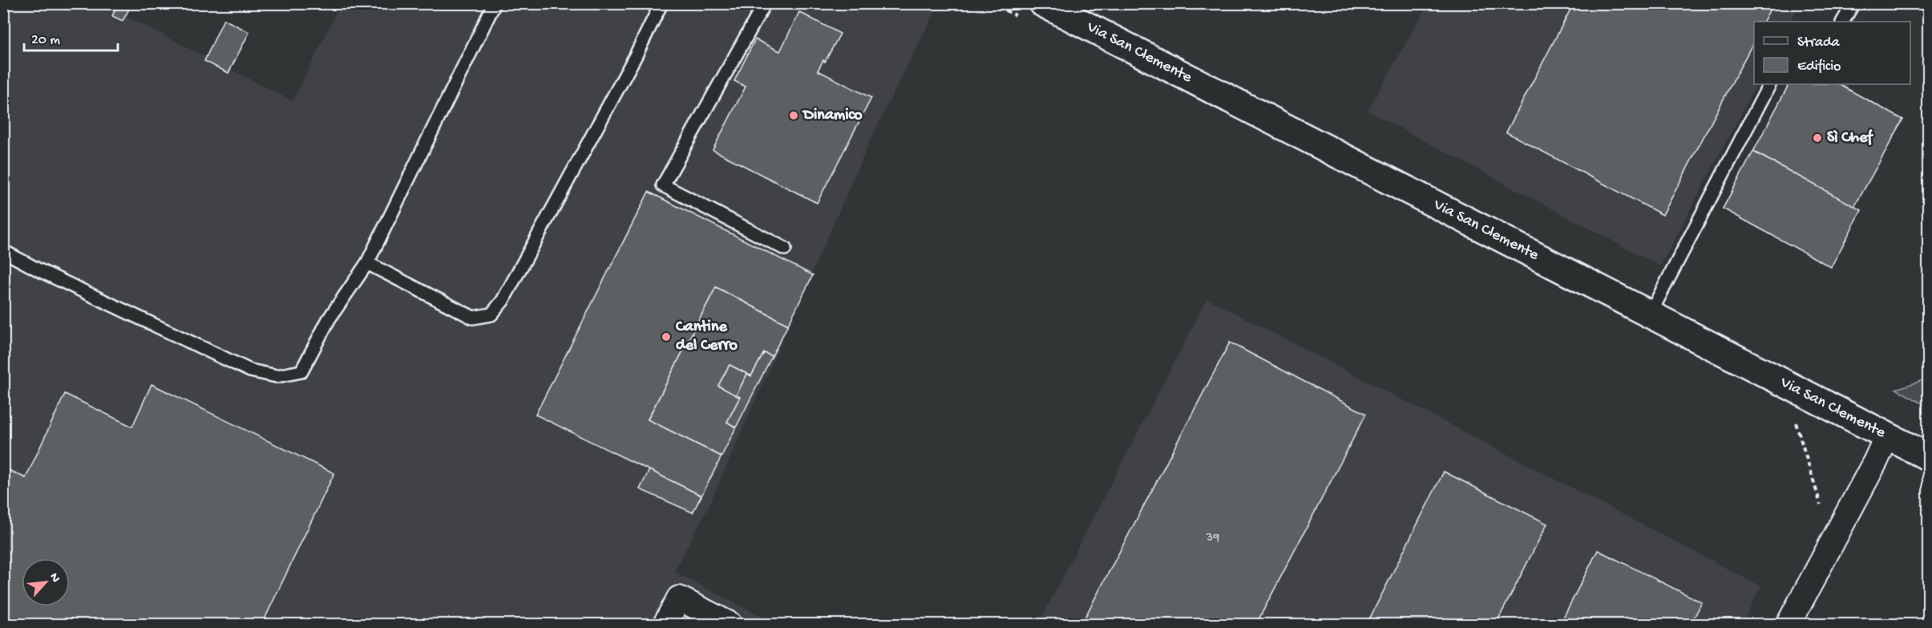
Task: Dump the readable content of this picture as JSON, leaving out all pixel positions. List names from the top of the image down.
{
  "streets": {
    "main road": ["Via San Clemente"]
  },
  "places": ["Dinamico", "Sì Chef", "Cantine del Cerro"],
  "house_numbers": ["39"],
  "legend": ["Strada", "Edificio"],
  "scale_bar": "20 m",
  "north": "top right"
}
